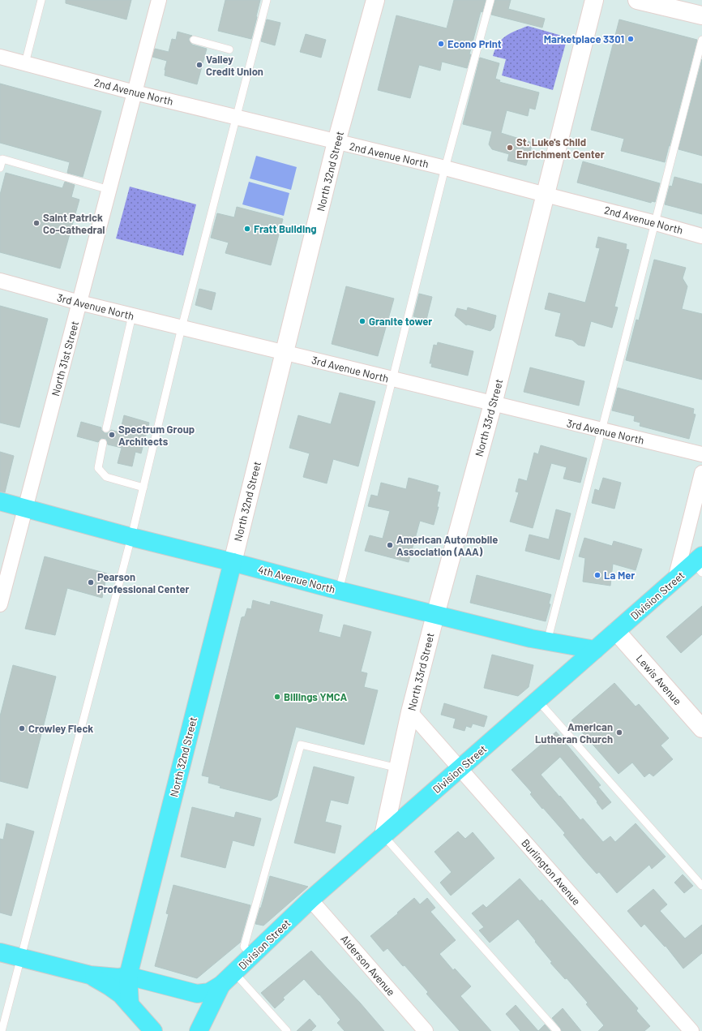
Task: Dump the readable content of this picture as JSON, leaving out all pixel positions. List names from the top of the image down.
{
  "streets": {
    "main road": ["North 32nd Street", "4th Avenue North", "Division Street"],
    "street": [
      "2nd Avenue North",
      "3rd Avenue North",
      "North 31st Street",
      "North 33rd Street",
      "Lewis Avenue",
      "Burlington Avenue",
      "Alderson Avenue"
    ]
  },
  "crossings": [
    ["2nd Avenue North", "North 32nd Street"],
    ["2nd Avenue North", "North 31st Street"],
    ["2nd Avenue North", "North 33rd Street"],
    ["North 32nd Street", "3rd Avenue North"],
    ["North 32nd Street", "4th Avenue North"],
    ["3rd Avenue North", "North 31st Street"],
    ["3rd Avenue North", "North 33rd Street"],
    ["North 31st Street", "4th Avenue North"],
    ["North 33rd Street", "4th Avenue North"],
    ["North 33rd Street", "Division Street"],
    ["North 33rd Street", "Burlington Avenue"],
    ["4th Avenue North", "Division Street"],
    ["Division Street", "Lewis Avenue"],
    ["Division Street", "Burlington Avenue"],
    ["Division Street", "Alderson Avenue"]
  ],
  "places": [
    "Marketplace 3301",
    "Econo Print",
    "Valley Credit Union",
    "St. Luke's Child Enrichment Center",
    "Saint Patrick Co-Cathedral",
    "Fratt Building",
    "Granite tower",
    "Spectrum Group Architects",
    "American Automobile Association (AAA)",
    "La Mer",
    "Pearson Professional Center",
    "Billings YMCA",
    "Crowley Fleck",
    "American Lutheran Church"
  ]
}
